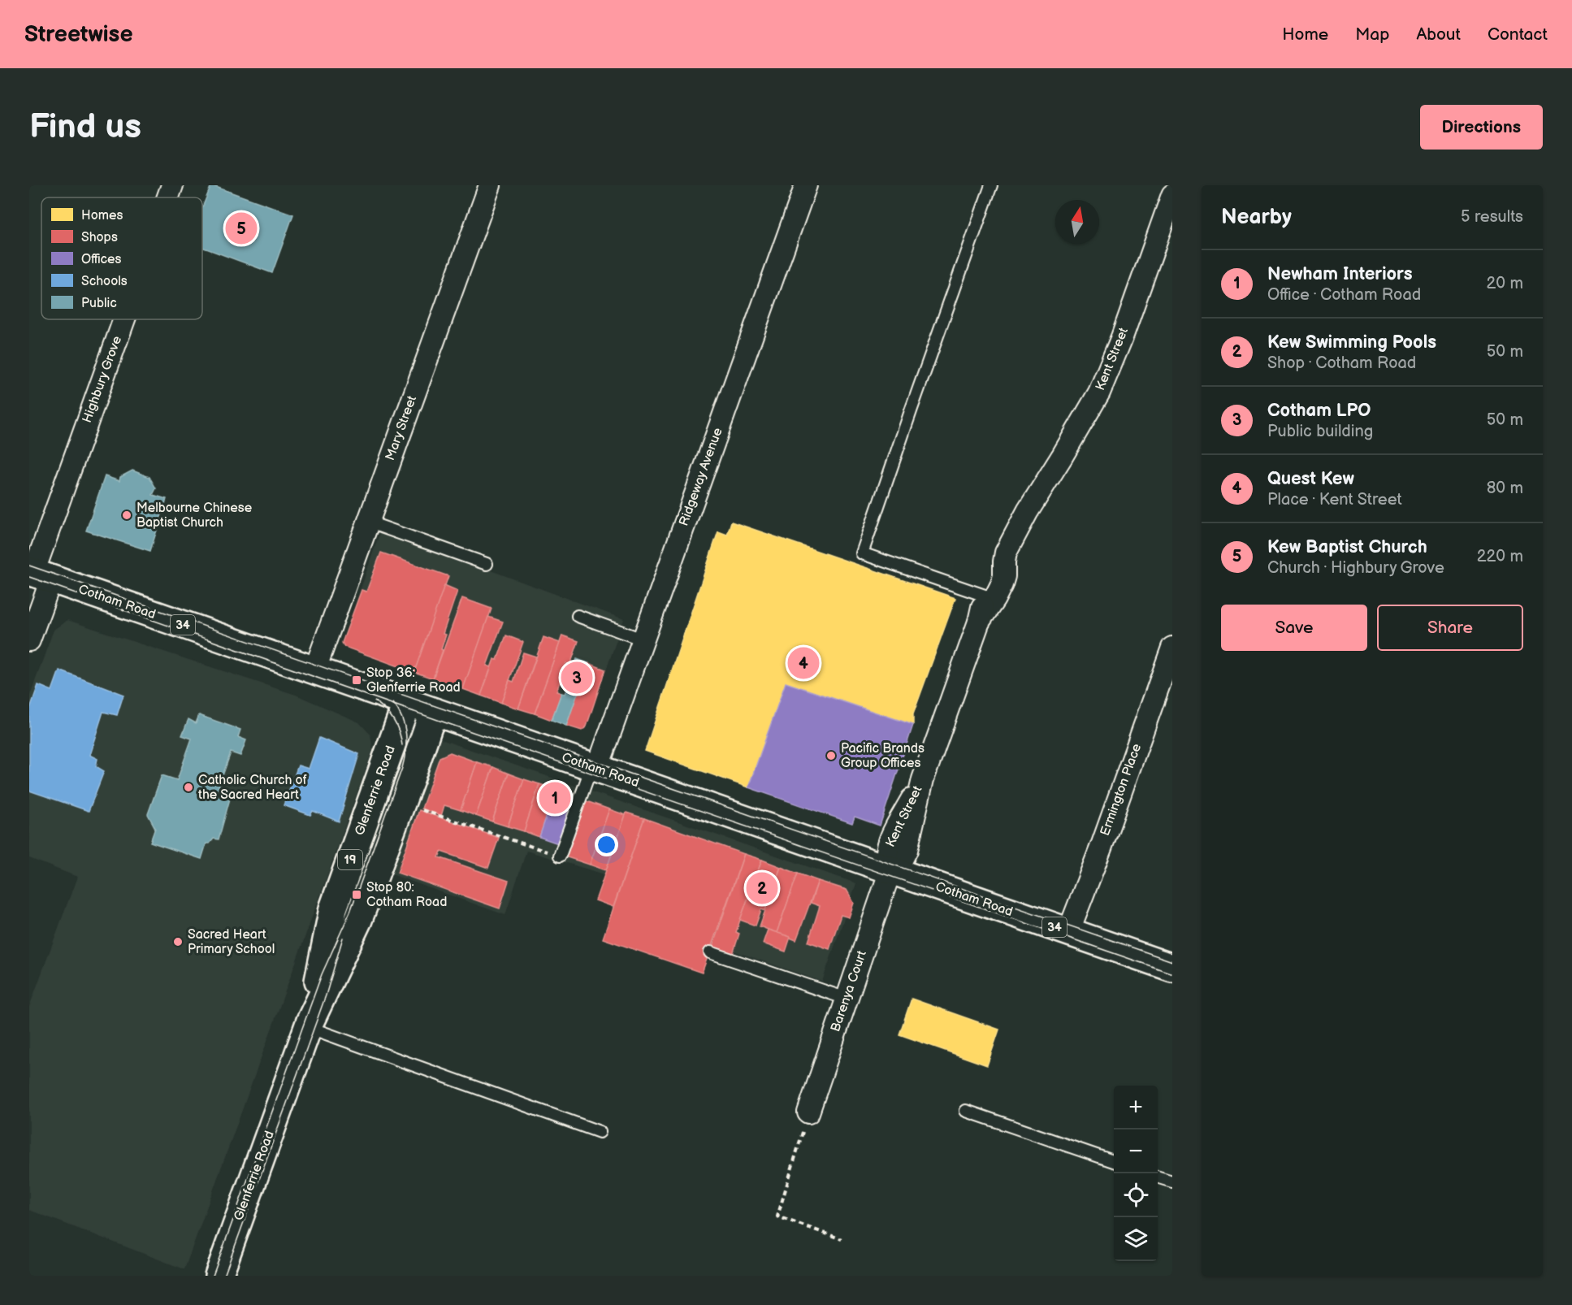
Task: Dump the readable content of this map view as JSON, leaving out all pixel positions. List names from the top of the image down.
{
  "streets": {
    "main road": [
      "Cotham Road",
      "34",
      "Glenferrie Road",
      "19"
    ],
    "street": [
      "Kent Street",
      "Highbury Grove",
      "Mary Street",
      "Ridgeway Avenue",
      "Ermington Place",
      "Barenya Court"
    ]
  },
  "crossings": [
    ["Kent Street", "Cotham Road"],
    ["Kent Street", "Barenya Court"],
    ["Highbury Grove", "Cotham Road"],
    ["Mary Street", "Cotham Road"],
    ["Ridgeway Avenue", "Cotham Road"],
    ["Cotham Road", "Ermington Place"],
    ["Cotham Road", "Glenferrie Road"],
    ["Cotham Road", "Barenya Court"]
  ],
  "places": {
    "other": [
      "Melbourne Chinese Baptist Church",
      "Pacific Brands Group Offices",
      "Catholic Church of the Sacred Heart",
      "Sacred Heart Primary School"
    ],
    "transit": ["Stop 36: Glenferrie Road", "Stop 80: Cotham Road"]
  },
  "legend": [
    "Homes",
    "Shops",
    "Offices",
    "Schools",
    "Public"
  ],
  "north": "top",
  "page": {
    "header": "Streetwise",
    "nav": [
      "Home",
      "Map",
      "About",
      "Contact"
    ],
    "buttons": [
      "Directions",
      ["Save", "Share"]
    ],
    "title": "Find us",
    "heading": ["Nearby", "5 results"],
    "pins": [
      "5",
      "4",
      "3",
      "1",
      "2"
    ],
    "list": [
      {
        "mark": "1",
        "name": "Newham Interiors",
        "note": "Office · Cotham Road",
        "value": "20 m"
      },
      {
        "mark": "2",
        "name": "Kew Swimming Pools",
        "note": "Shop · Cotham Road",
        "value": "50 m"
      },
      {
        "mark": "3",
        "name": "Cotham LPO",
        "note": "Public building",
        "value": "50 m"
      },
      {
        "mark": "4",
        "name": "Quest Kew",
        "note": "Place · Kent Street",
        "value": "80 m"
      },
      {
        "mark": "5",
        "name": "Kew Baptist Church",
        "note": "Church · Highbury Grove",
        "value": "220 m"
      }
    ],
    "map_buttons": ["+", "−"]
  }
}
